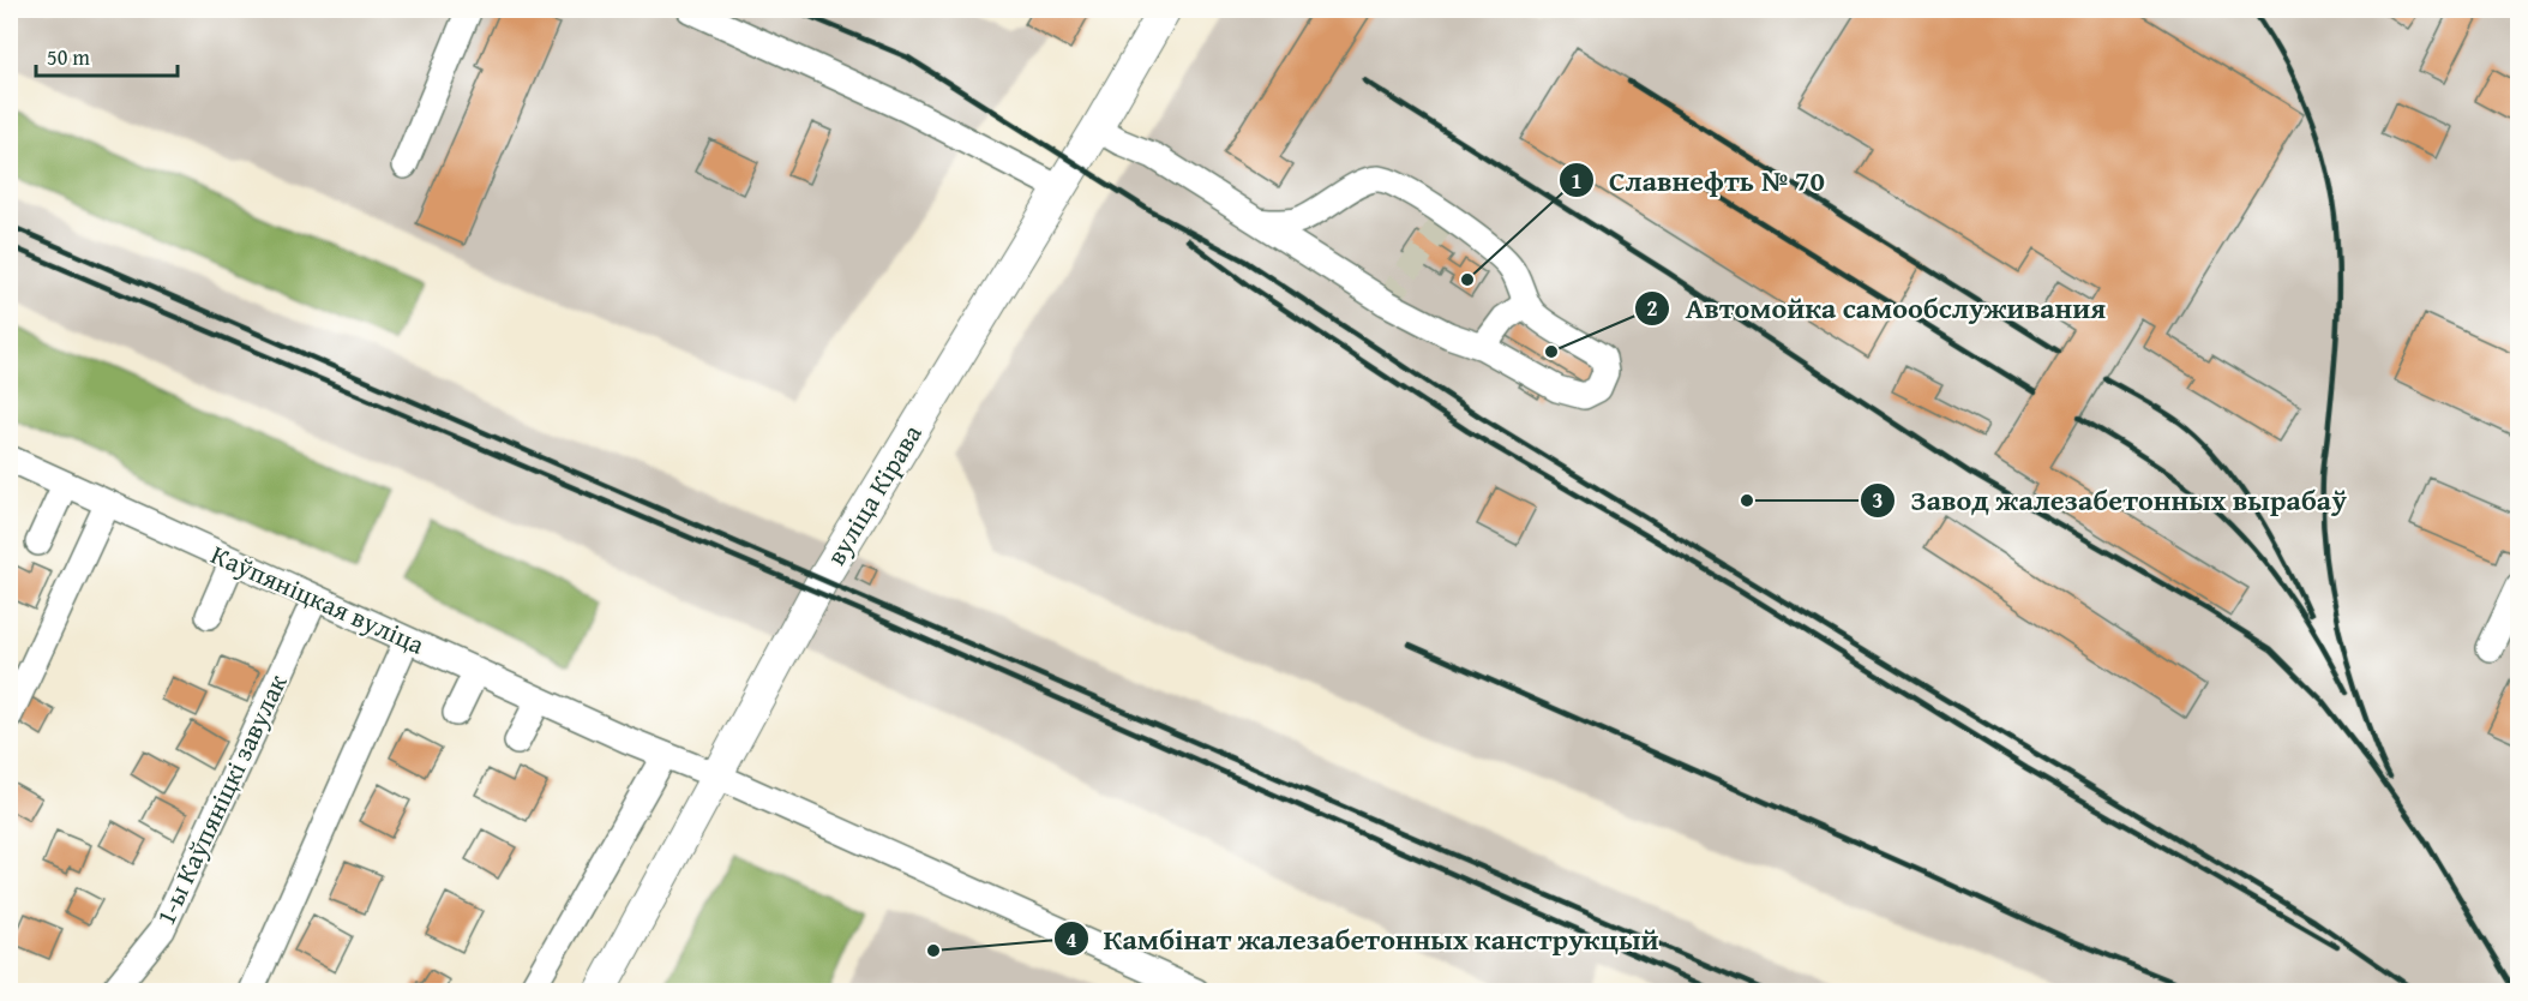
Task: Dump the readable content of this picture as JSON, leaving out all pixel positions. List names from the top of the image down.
{
  "streets": {
    "main road": ["вуліца Кірава"],
    "street": ["Каўпяніцкая вуліца", "1-ы Каўпяніцкі завулак"]
  },
  "crossings": [
    ["вуліца Кірава", "Каўпяніцкая вуліца"],
    ["Каўпяніцкая вуліца", "1-ы Каўпяніцкі завулак"]
  ],
  "places": [
    "Славнефть № 70",
    "Автомойка самообслуживания",
    "Завод жалезабетонных вырабаў",
    "Камбінат жалезабетонных канструкцый"
  ],
  "scale_bar": "50 m"
}
